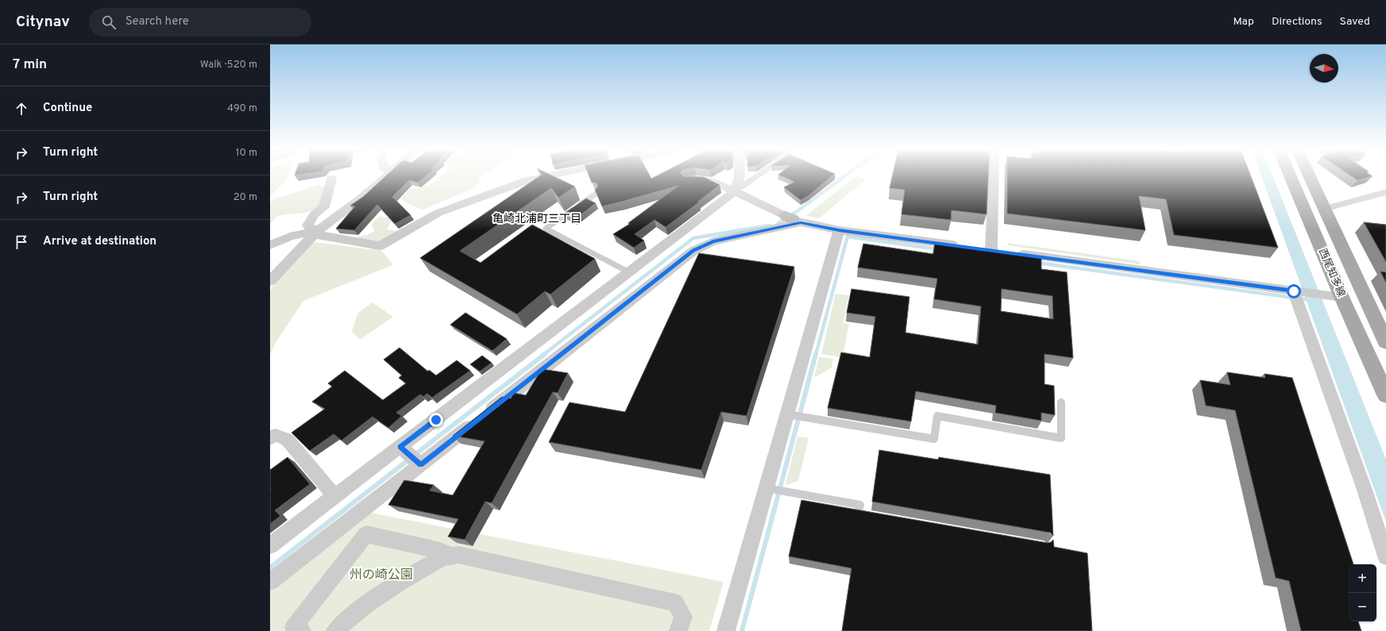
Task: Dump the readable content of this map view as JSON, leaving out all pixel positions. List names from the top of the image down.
{
  "streets": {
    "main road": ["西尾知多線"]
  },
  "districts": ["亀崎北浦町三丁目"],
  "parks": ["州の崎公園"],
  "north": "right",
  "page": {
    "header": "Citynav",
    "search": "Search here",
    "nav": ["Map", "Directions", "Saved"],
    "heading": ["7 min", "Walk · 520 m"],
    "list": [
      ["Continue", "490 m"],
      ["Turn right", "10 m"],
      ["Turn right", "20 m"],
      "Arrive at destination"
    ],
    "map_buttons": ["+", "−"]
  }
}
